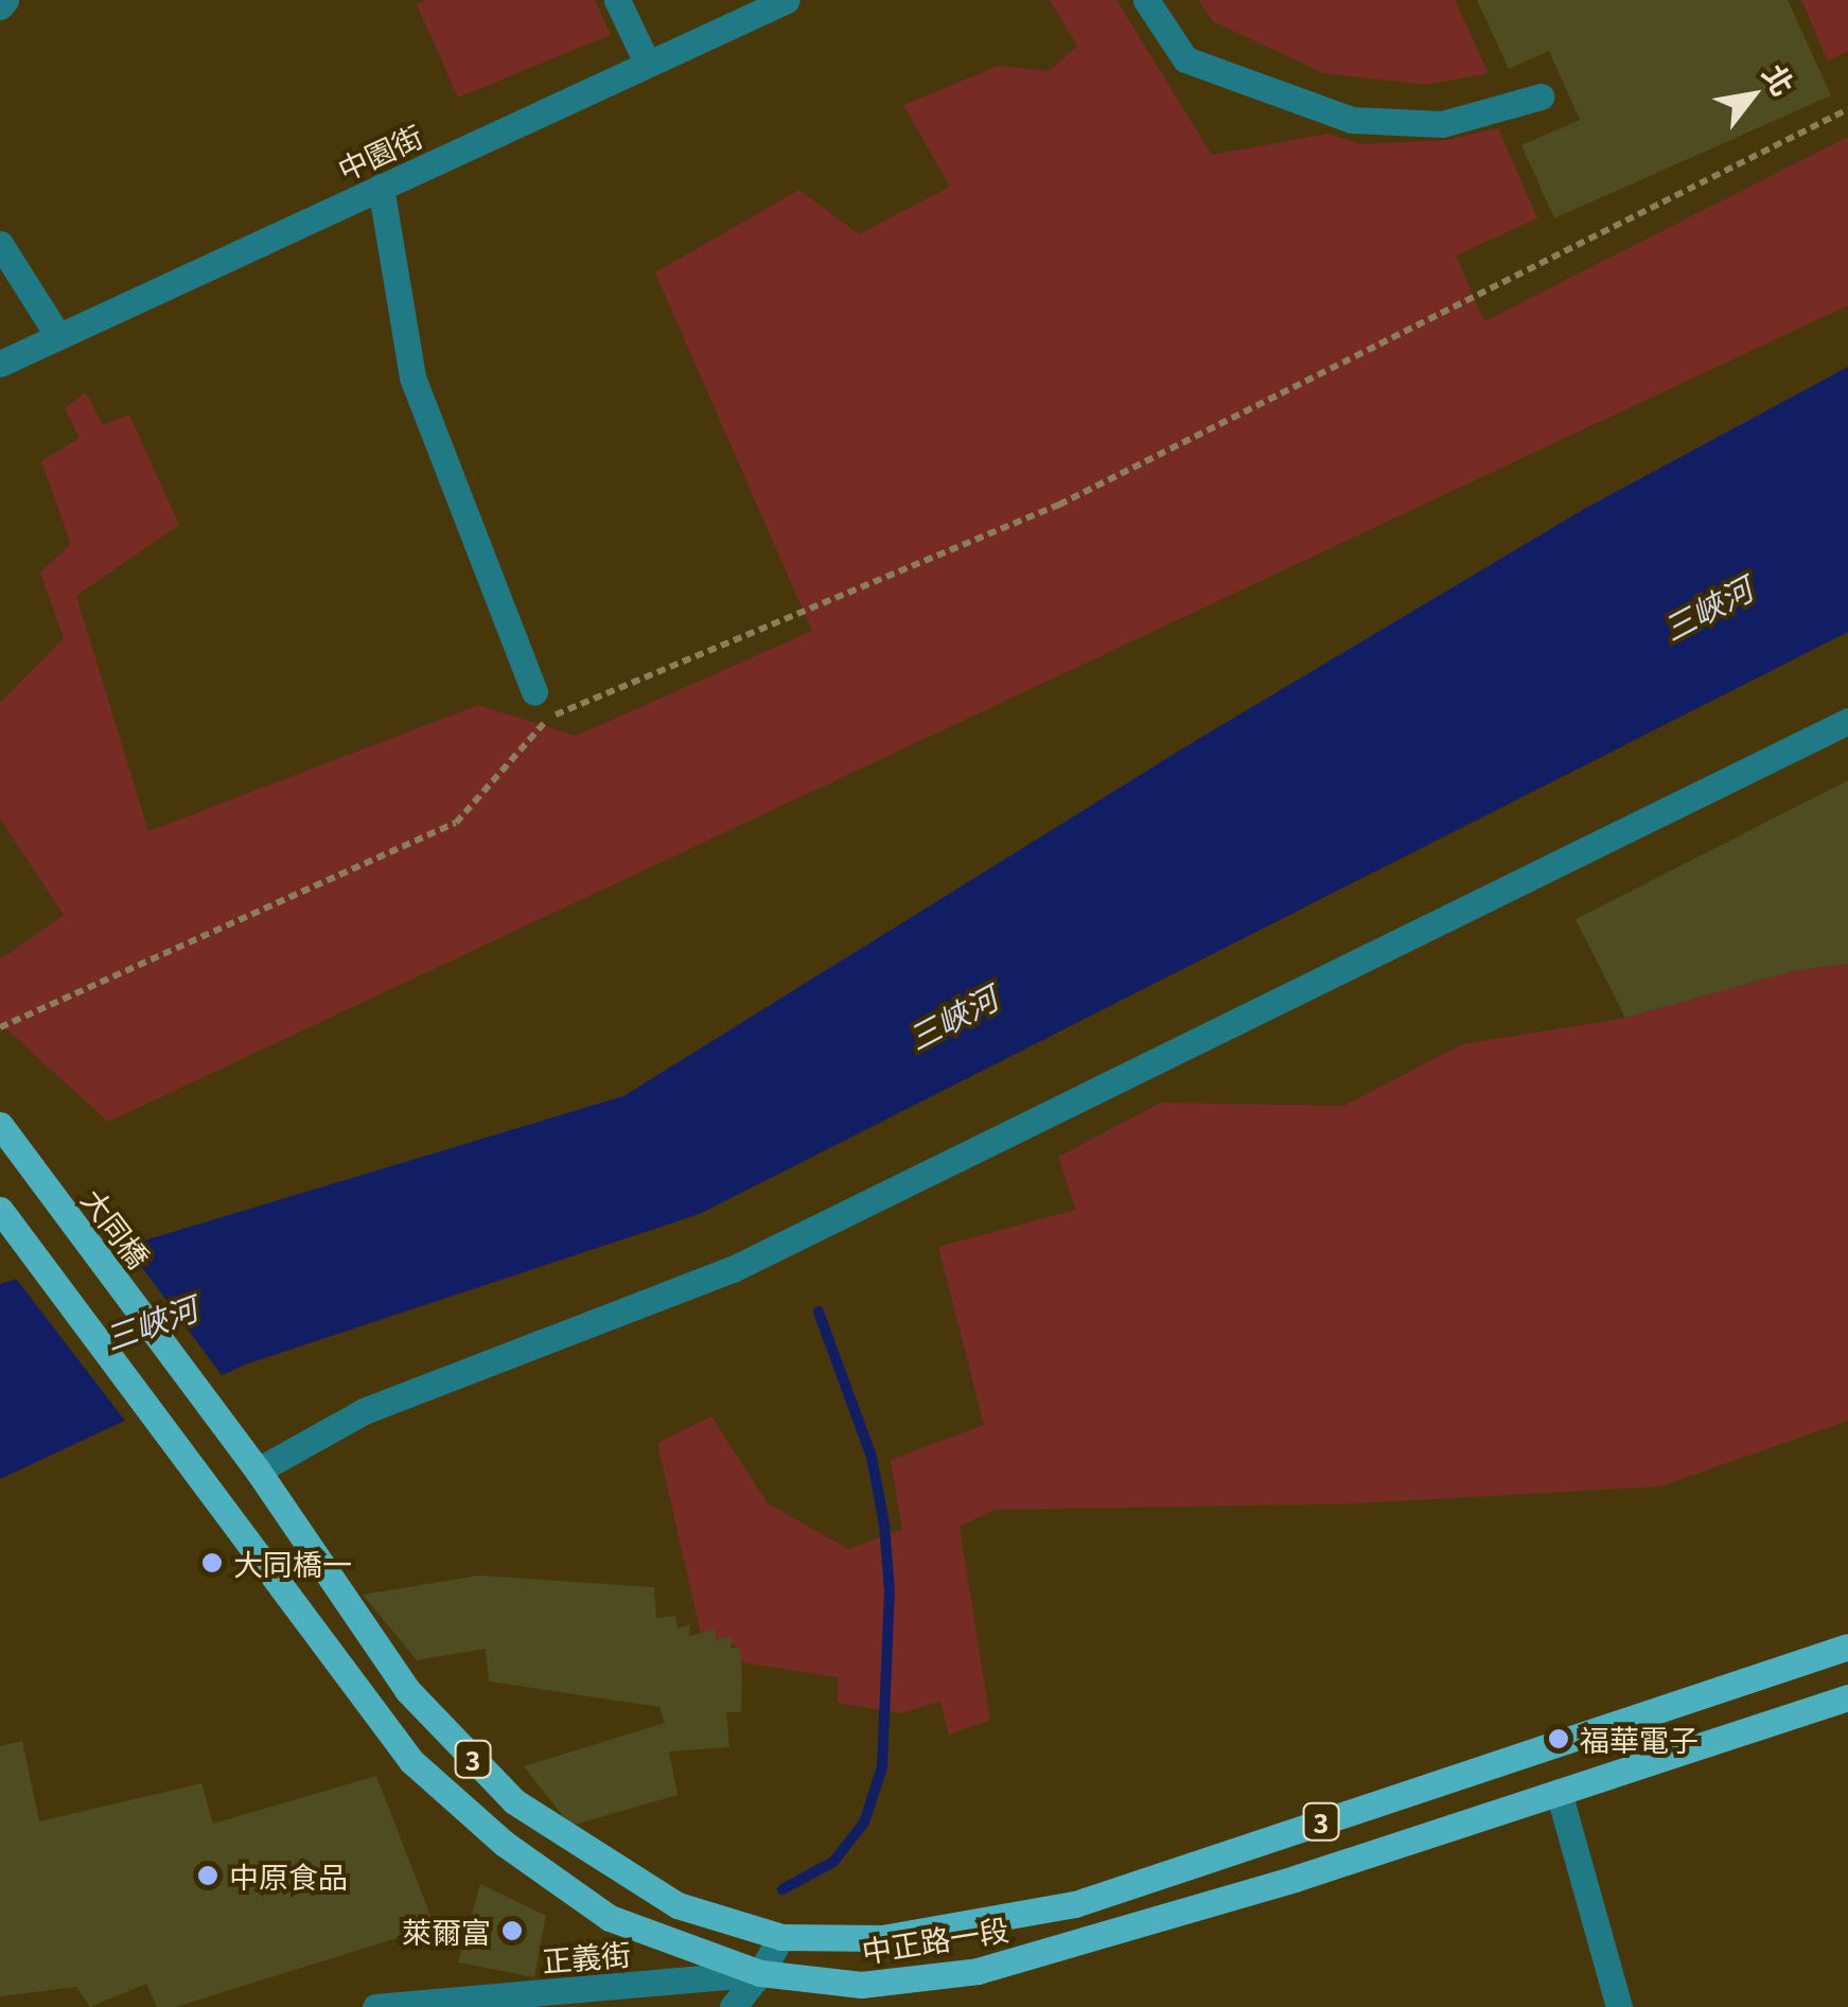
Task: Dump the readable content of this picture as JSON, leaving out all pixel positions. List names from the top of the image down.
{
  "streets": {
    "main road": ["大同橋", "3", "中正路一段"],
    "street": ["中園街", "正義街"]
  },
  "crossings": [
    ["大同橋", "中正路一段"],
    ["中正路一段", "正義街"]
  ],
  "water": ["三峽河"],
  "places": [
    "大同橋一",
    "福華電子",
    "中原食品",
    "萊爾富"
  ],
  "north": "top right"
}
